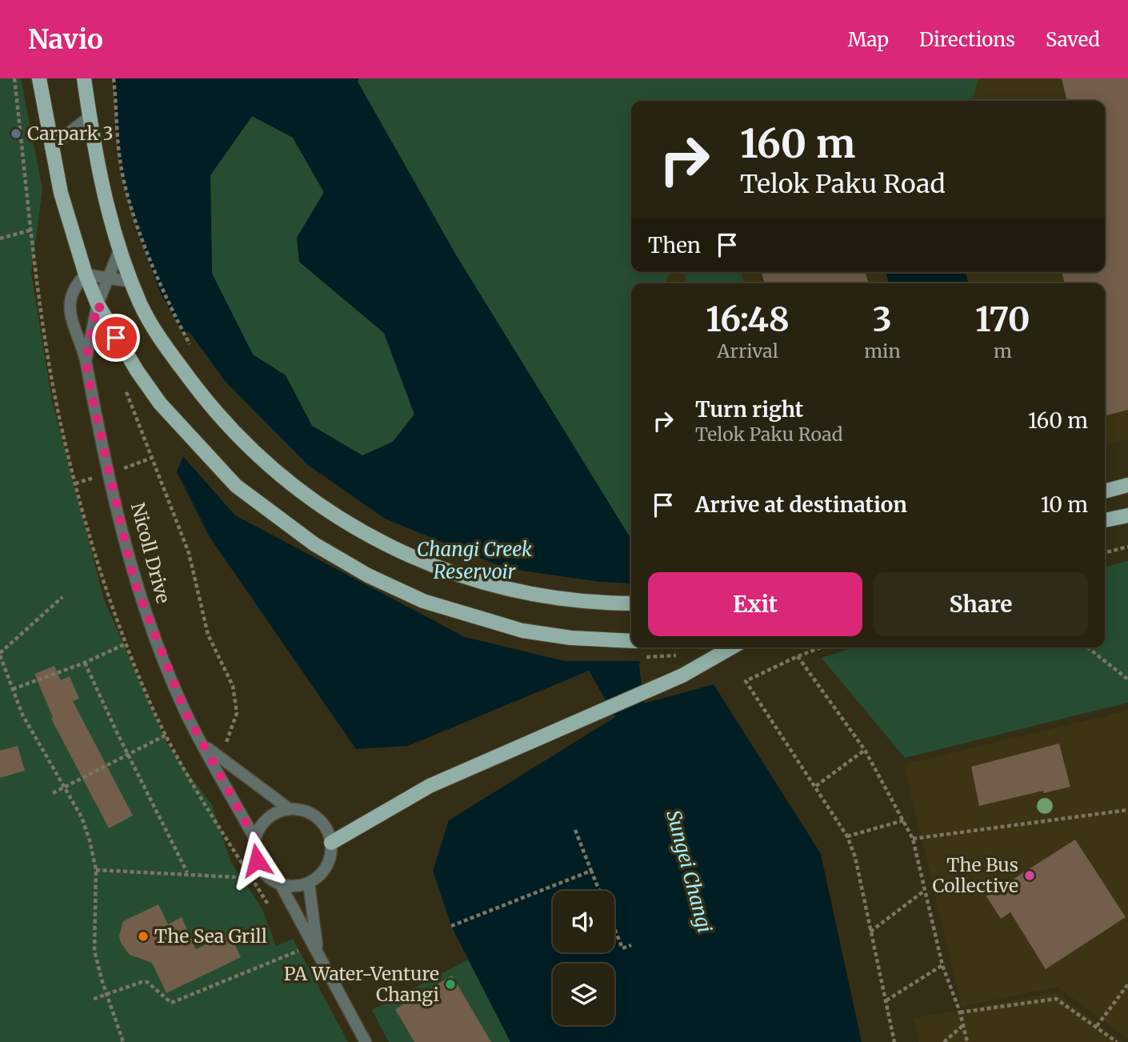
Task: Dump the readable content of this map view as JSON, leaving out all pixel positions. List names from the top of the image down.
{
  "streets": {
    "street": ["Nicoll Drive"]
  },
  "water": ["Changi Creek Reservoir", "Sungei Changi"],
  "places": [
    "Carpark 3",
    "The Bus Collective",
    "The Sea Grill",
    "PA Water-Venture Changi"
  ],
  "page": {
    "header": "Navio",
    "nav": ["Map", "Directions", "Saved"],
    "turn": ["160 m", "Telok Paku Road"],
    "then": "Then",
    "eta": [
      "16:48",
      "Arrival",
      "3",
      "min",
      "170",
      "m"
    ],
    "list": [
      {
        "name": "Turn right",
        "note": "Telok Paku Road",
        "value": "160 m"
      },
      {
        "name": "Arrive at destination",
        "value": "10 m"
      }
    ],
    "buttons": ["Exit", "Share"]
  }
}
